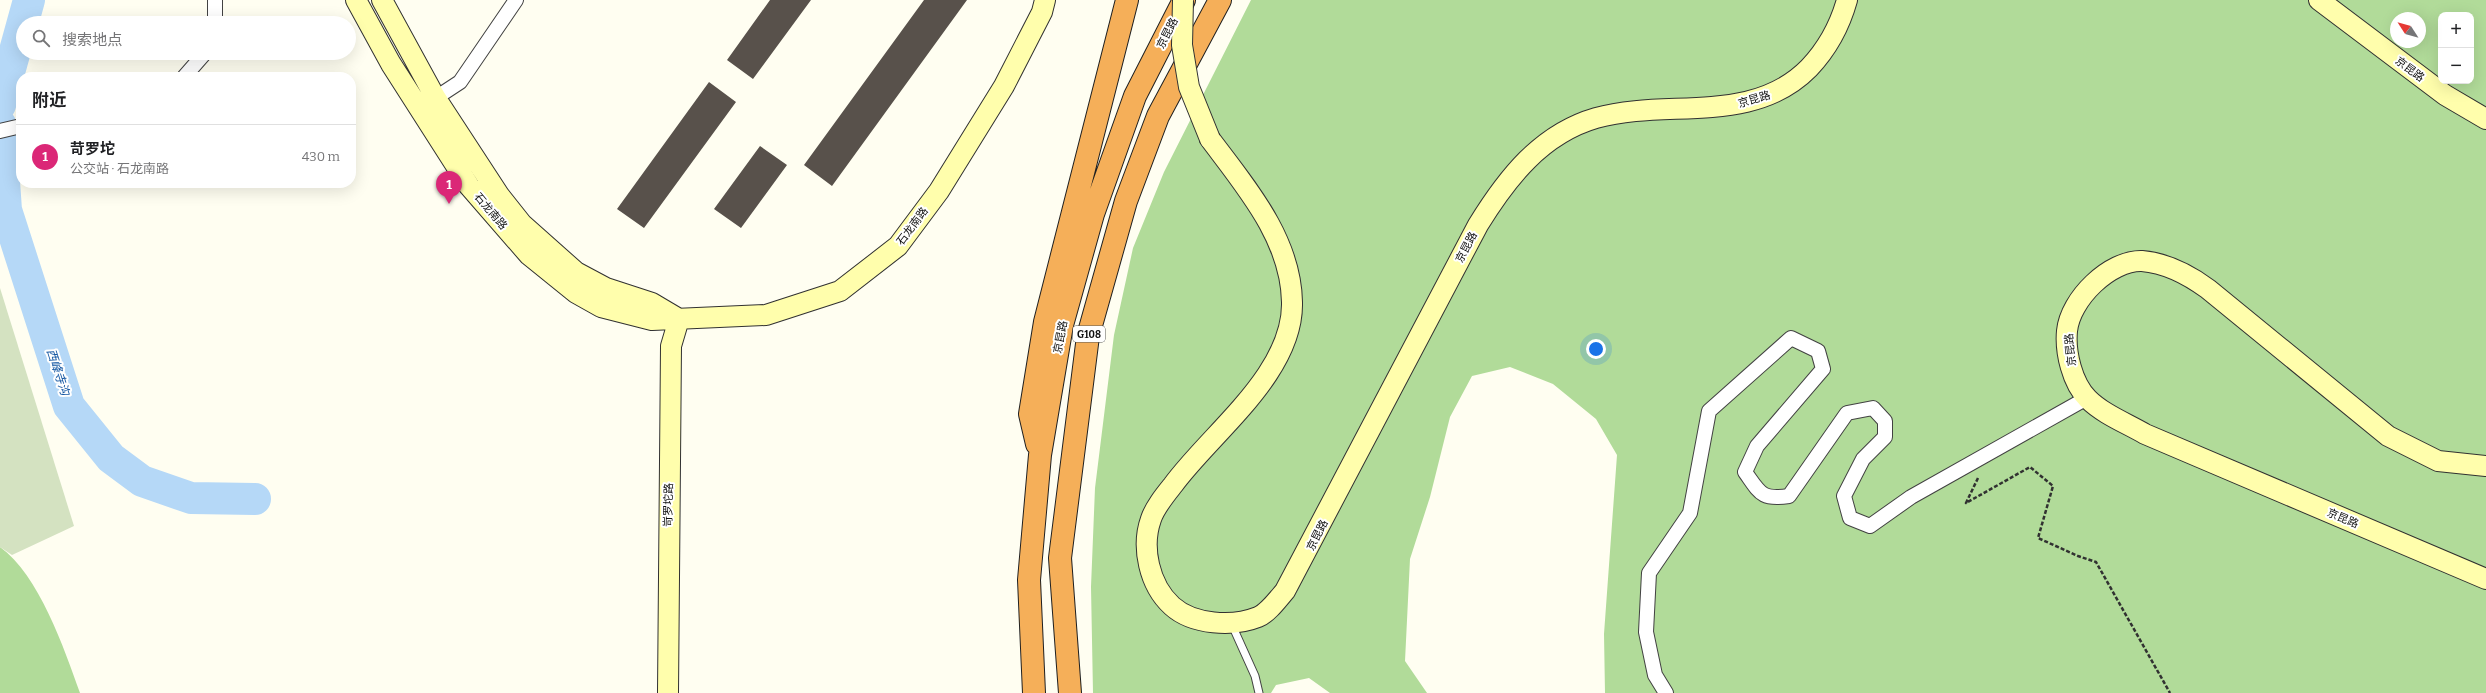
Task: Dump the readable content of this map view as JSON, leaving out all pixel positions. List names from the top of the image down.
{
  "streets": {
    "highway": ["京昆路", "G108"],
    "main road": ["石龙南路", "岢罗坨路"]
  },
  "crossings": [
    ["石龙南路", "岢罗坨路"]
  ],
  "water": ["西峰寺沟"],
  "north": "top left",
  "page": {
    "map_buttons": ["+", "−"],
    "search": "搜索地点",
    "heading": "附近",
    "list": [
      {
        "mark": "1",
        "name": "苛罗坨",
        "note": "公交站 · 石龙南路",
        "value": "430 m"
      }
    ],
    "pins": "1"
  }
}
